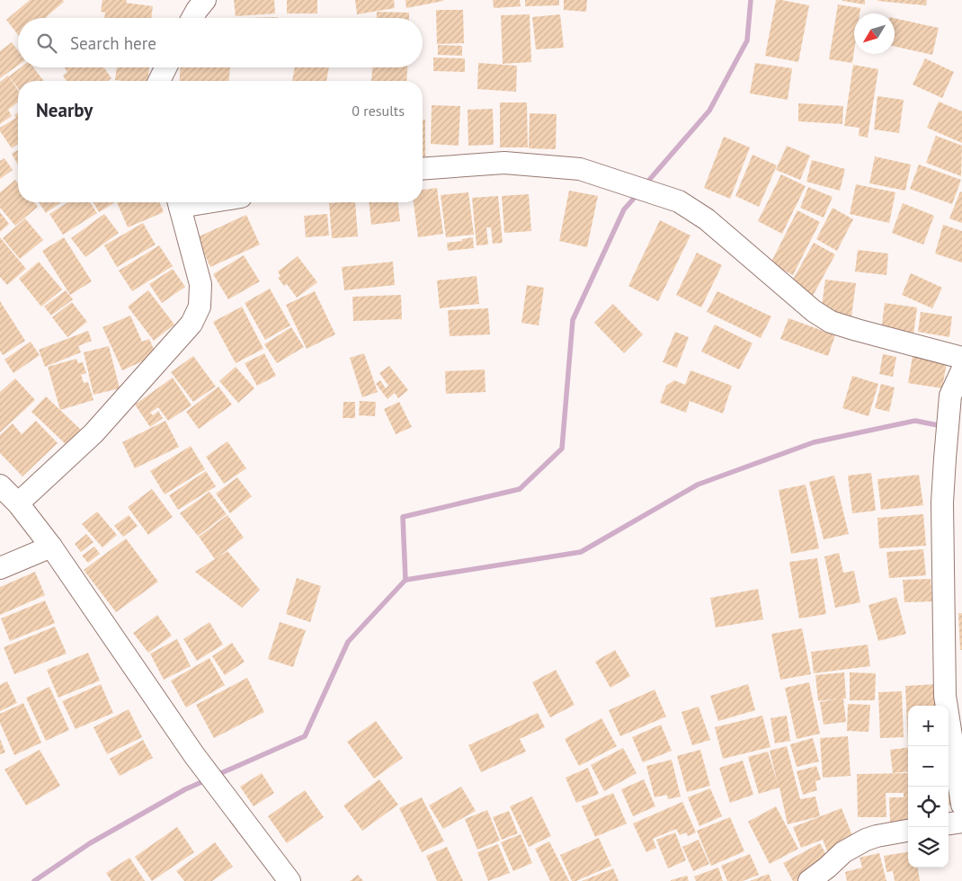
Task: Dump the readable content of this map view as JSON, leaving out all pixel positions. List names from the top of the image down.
{
  "north": "bottom left",
  "page": {
    "search": "Search here",
    "heading": ["Nearby", "0 results"],
    "map_buttons": ["+", "−"]
  }
}
